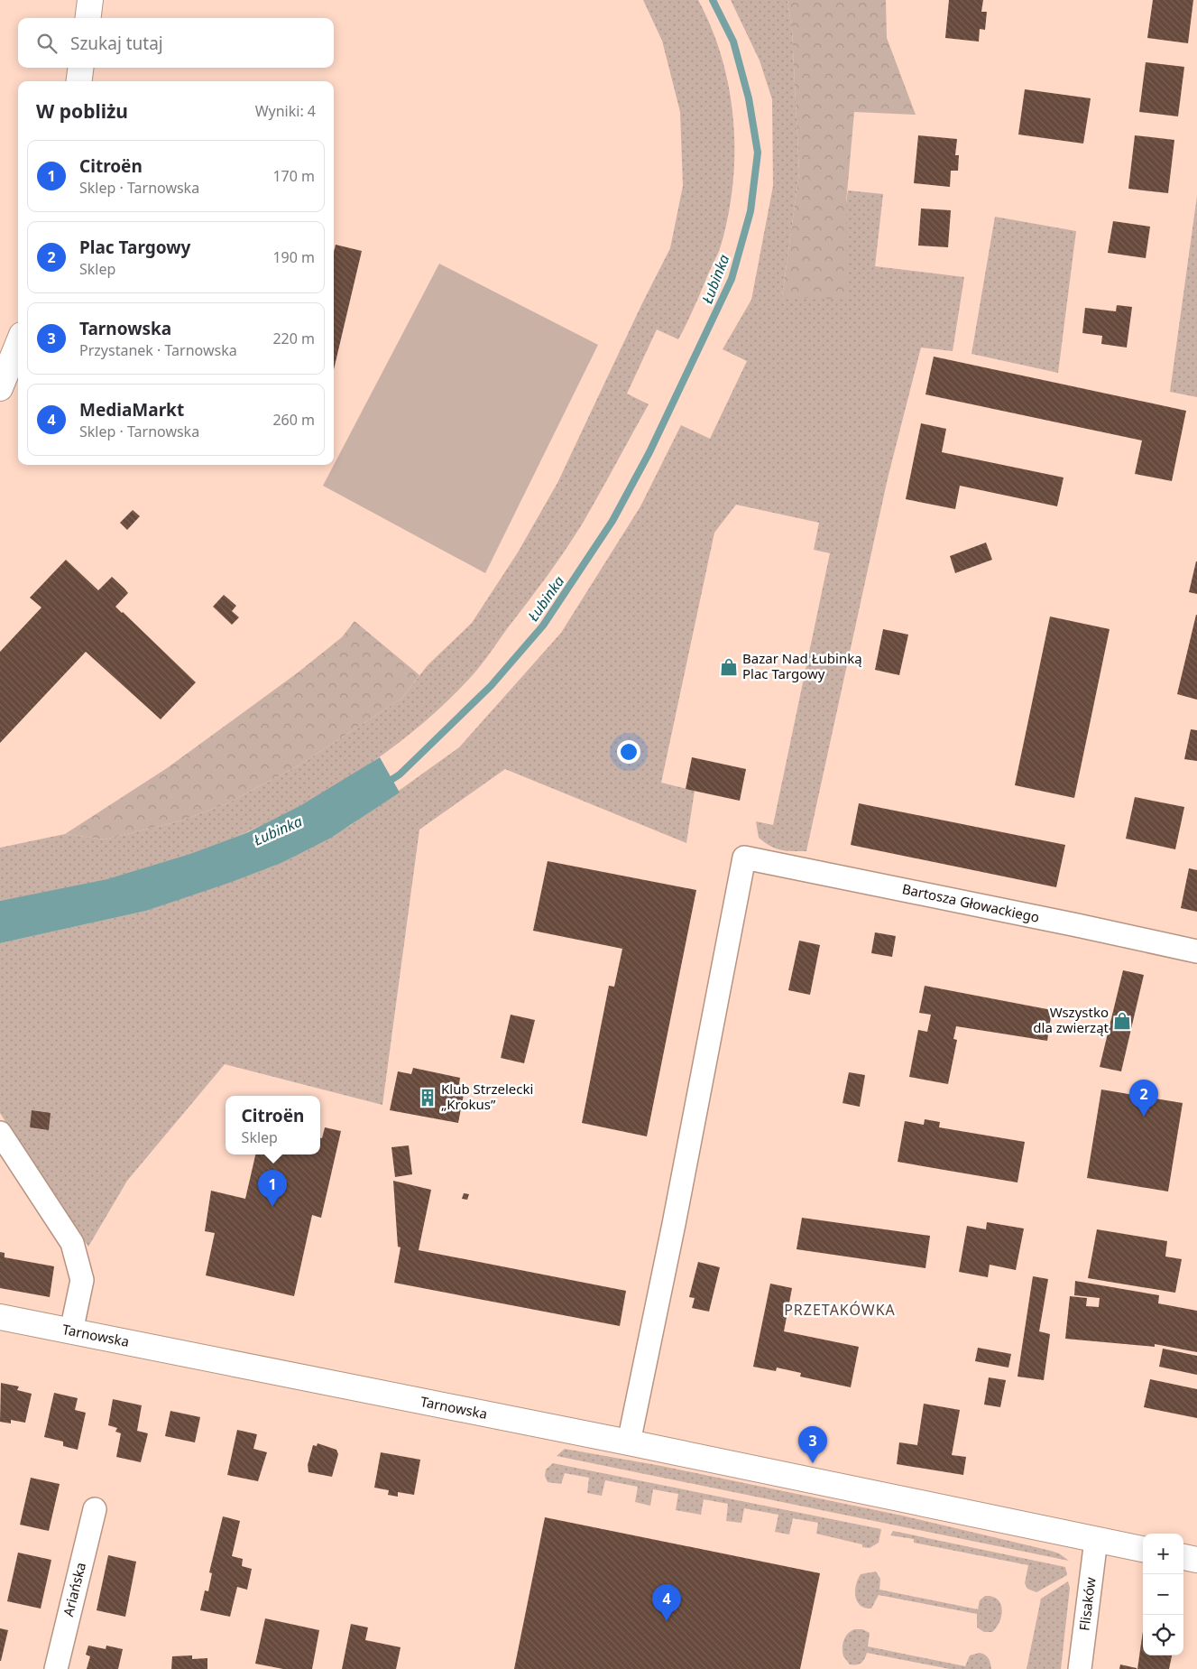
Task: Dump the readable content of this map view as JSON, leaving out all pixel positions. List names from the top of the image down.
{
  "streets": {
    "main road": ["Tarnowska"],
    "street": ["Bartosza Głowackiego", "Ariańska", "Flisaków"]
  },
  "crossings": [
    ["Bartosza Głowackiego", "Tarnowska"],
    ["Tarnowska", "Flisaków"]
  ],
  "districts": ["PRZETAKÓWKA"],
  "water": ["Łubinka"],
  "places": {
    "shop": ["Bazar Nad Łubinką Plac Targowy", "Wszystko dla zwierząt"],
    "building": ["Klub Strzelecki „Krokus”"]
  },
  "page": {
    "search": "Szukaj tutaj",
    "heading": ["W pobliżu", "Wyniki: 4"],
    "list": [
      {
        "mark": "1",
        "name": "Citroën",
        "note": "Sklep · Tarnowska",
        "value": "170 m"
      },
      {
        "mark": "2",
        "name": "Plac Targowy",
        "note": "Sklep",
        "value": "190 m"
      },
      {
        "mark": "3",
        "name": "Tarnowska",
        "note": "Przystanek · Tarnowska",
        "value": "220 m"
      },
      {
        "mark": "4",
        "name": "MediaMarkt",
        "note": "Sklep · Tarnowska",
        "value": "260 m"
      }
    ],
    "pins": [
      "2",
      "1",
      "3",
      "4"
    ],
    "popup": ["Citroën", "Sklep"],
    "map_buttons": ["+", "−"]
  }
}
